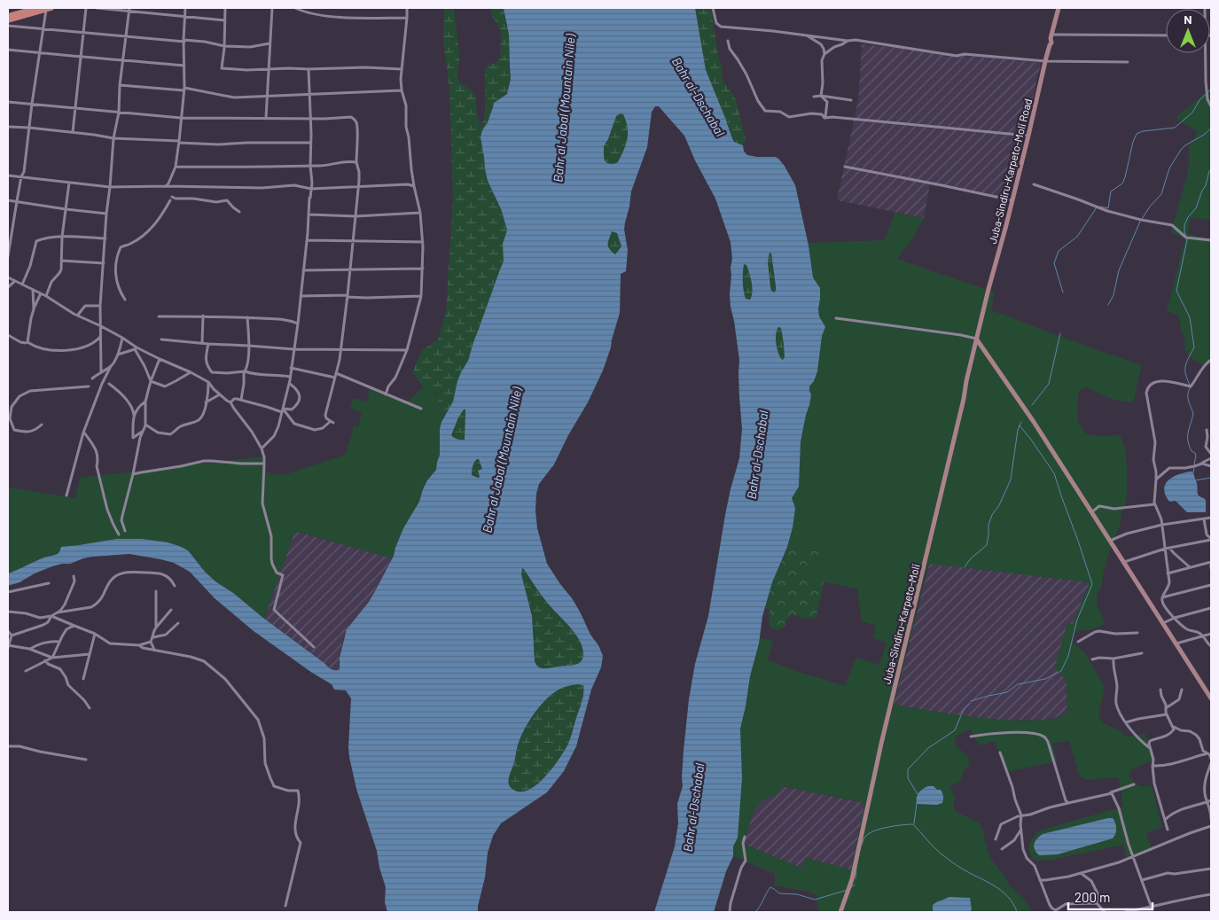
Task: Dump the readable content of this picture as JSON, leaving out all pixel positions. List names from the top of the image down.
{
  "streets": {
    "main road": ["Juba-Sindiru-Karpeto-Moli Road", "Juba-Sindiru-Karpeto-Moli"]
  },
  "crossings": [
    ["Juba-Sindiru-Karpeto-Moli Road", "Juba-Sindiru-Karpeto-Moli"]
  ],
  "water": ["Bahr al-Dschabal", "Bahr al Jabal (Mountain Nile)"],
  "scale_bar": "200 m",
  "north": "top"
}
